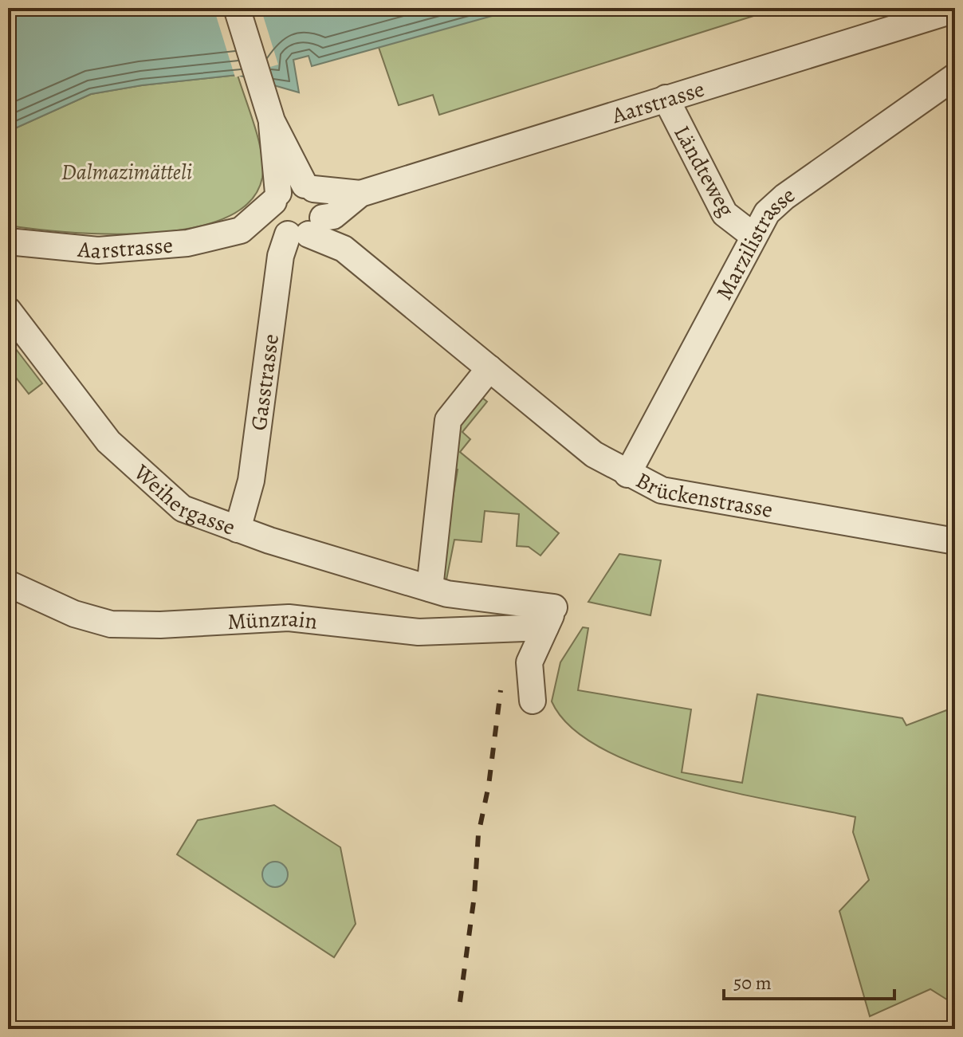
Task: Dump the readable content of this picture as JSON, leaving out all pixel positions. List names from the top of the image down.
{
  "streets": {
    "street": [
      "Aarstrasse",
      "Ländteweg",
      "Marzilistrasse",
      "Gasstrasse",
      "Brückenstrasse",
      "Weihergasse",
      "Münzrain"
    ]
  },
  "crossings": [
    ["Aarstrasse", "Ländteweg"],
    ["Aarstrasse", "Gasstrasse"],
    ["Aarstrasse", "Brückenstrasse"],
    ["Ländteweg", "Marzilistrasse"],
    ["Marzilistrasse", "Brückenstrasse"],
    ["Gasstrasse", "Brückenstrasse"],
    ["Gasstrasse", "Weihergasse"],
    ["Weihergasse", "Münzrain"]
  ],
  "parks": ["Dalmazimätteli"],
  "scale_bar": "50 m"
}
